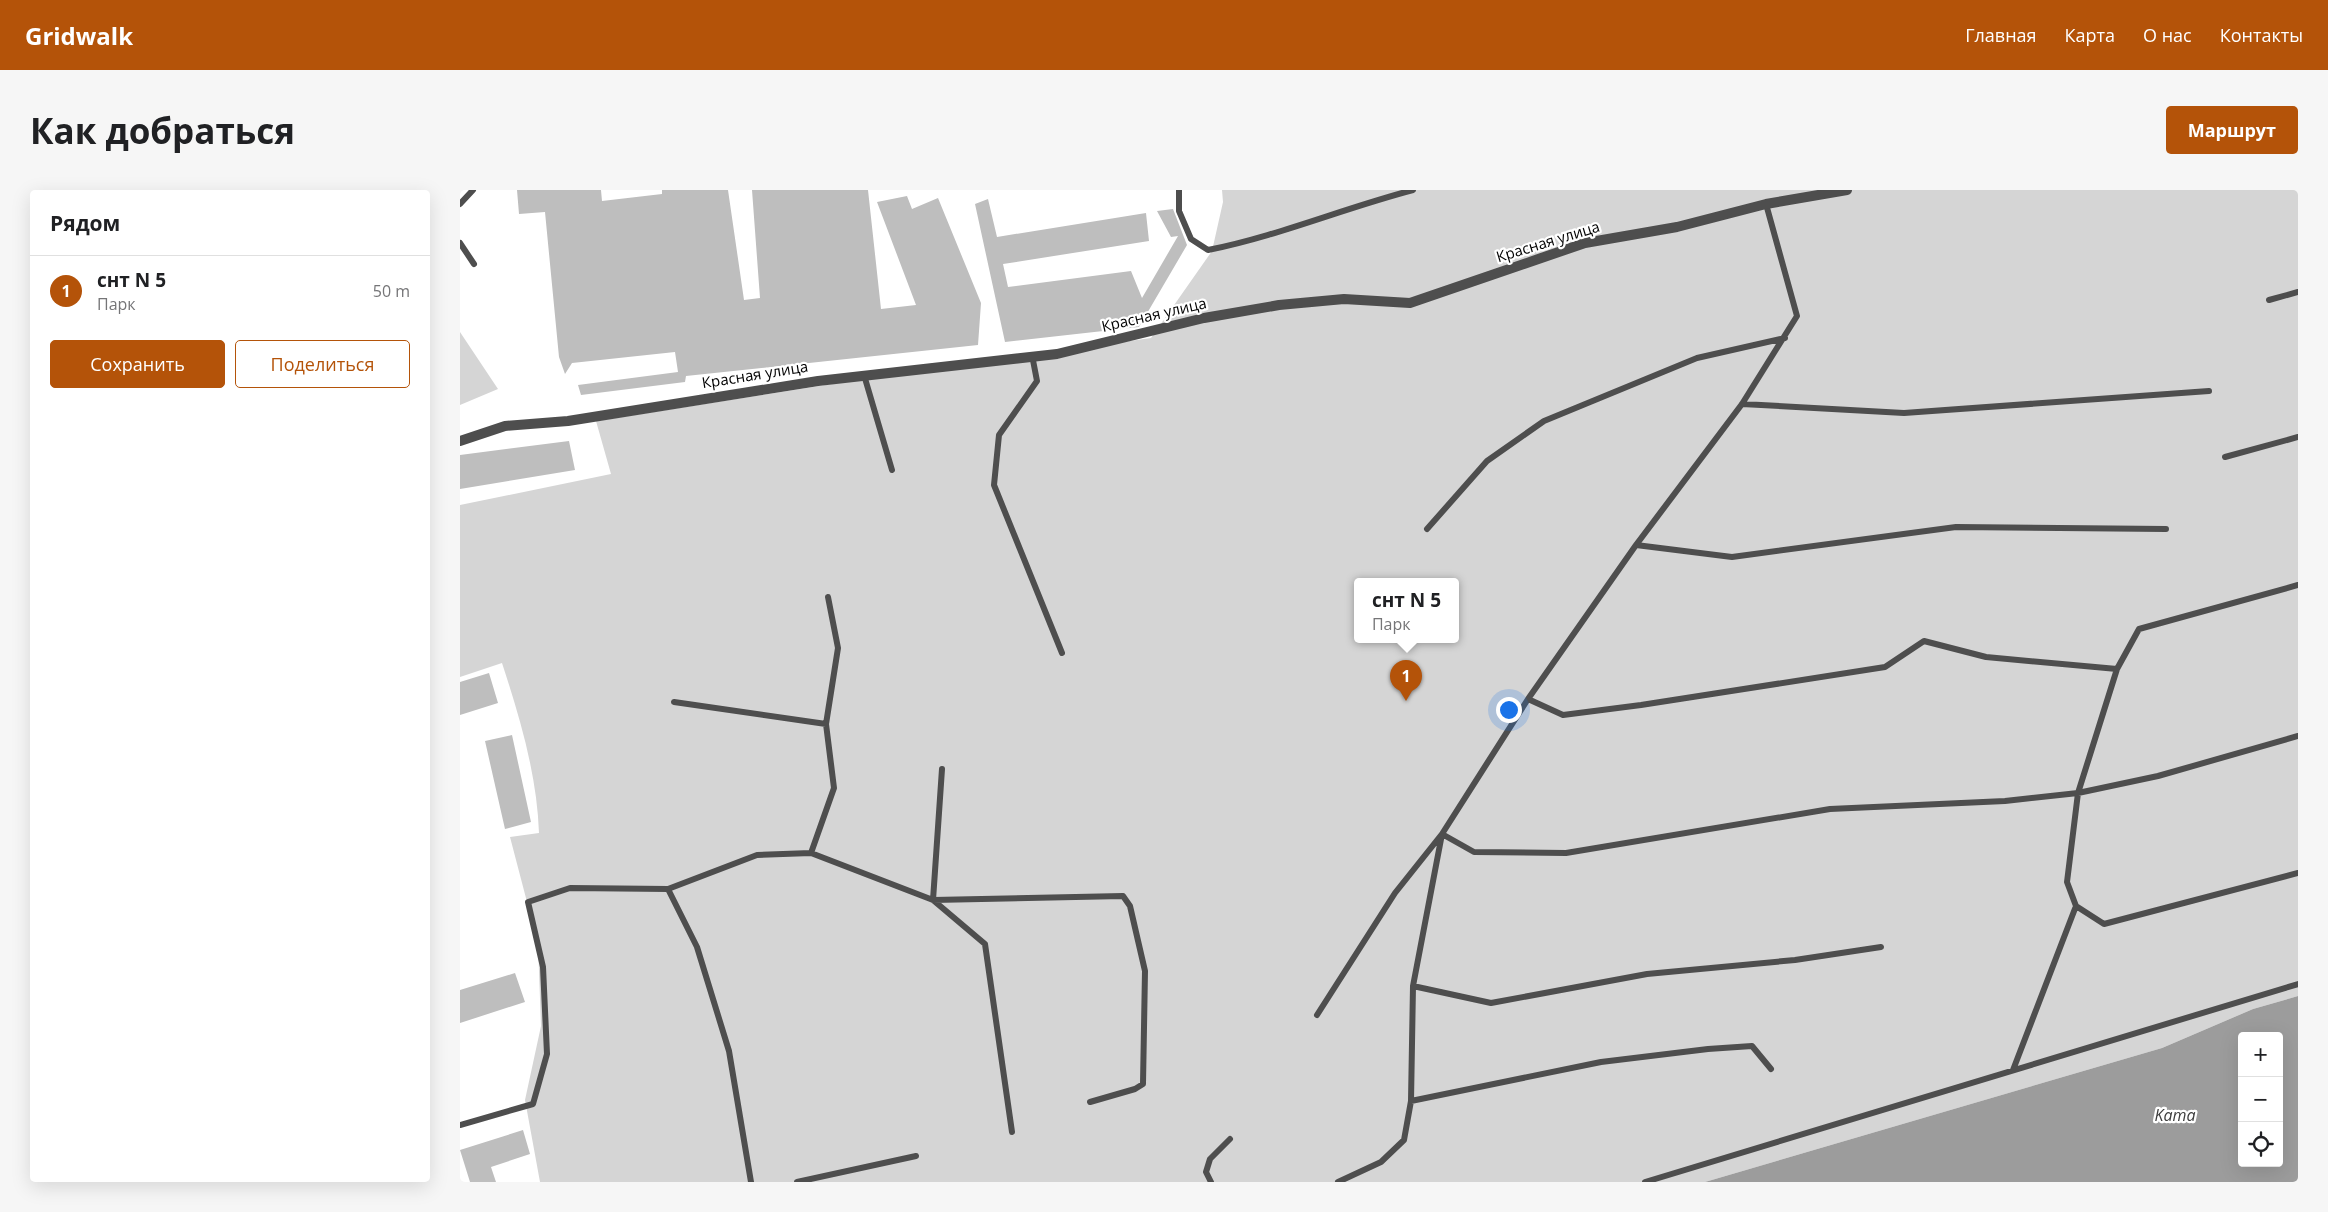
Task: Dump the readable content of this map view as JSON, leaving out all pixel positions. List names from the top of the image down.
{
  "streets": {
    "street": ["Красная улица"]
  },
  "water": ["Kama"],
  "page": {
    "header": "Gridwalk",
    "nav": [
      "Главная",
      "Карта",
      "О нас",
      "Контакты"
    ],
    "buttons": [
      "Маршрут",
      ["Сохранить", "Поделиться"]
    ],
    "title": "Как добраться",
    "heading": "Рядом",
    "list": [
      {
        "mark": "1",
        "name": "снт N 5",
        "note": "Парк",
        "value": "50 m"
      }
    ],
    "popup": ["снт N 5", "Парк"],
    "pins": "1",
    "map_buttons": ["+", "−"]
  }
}
